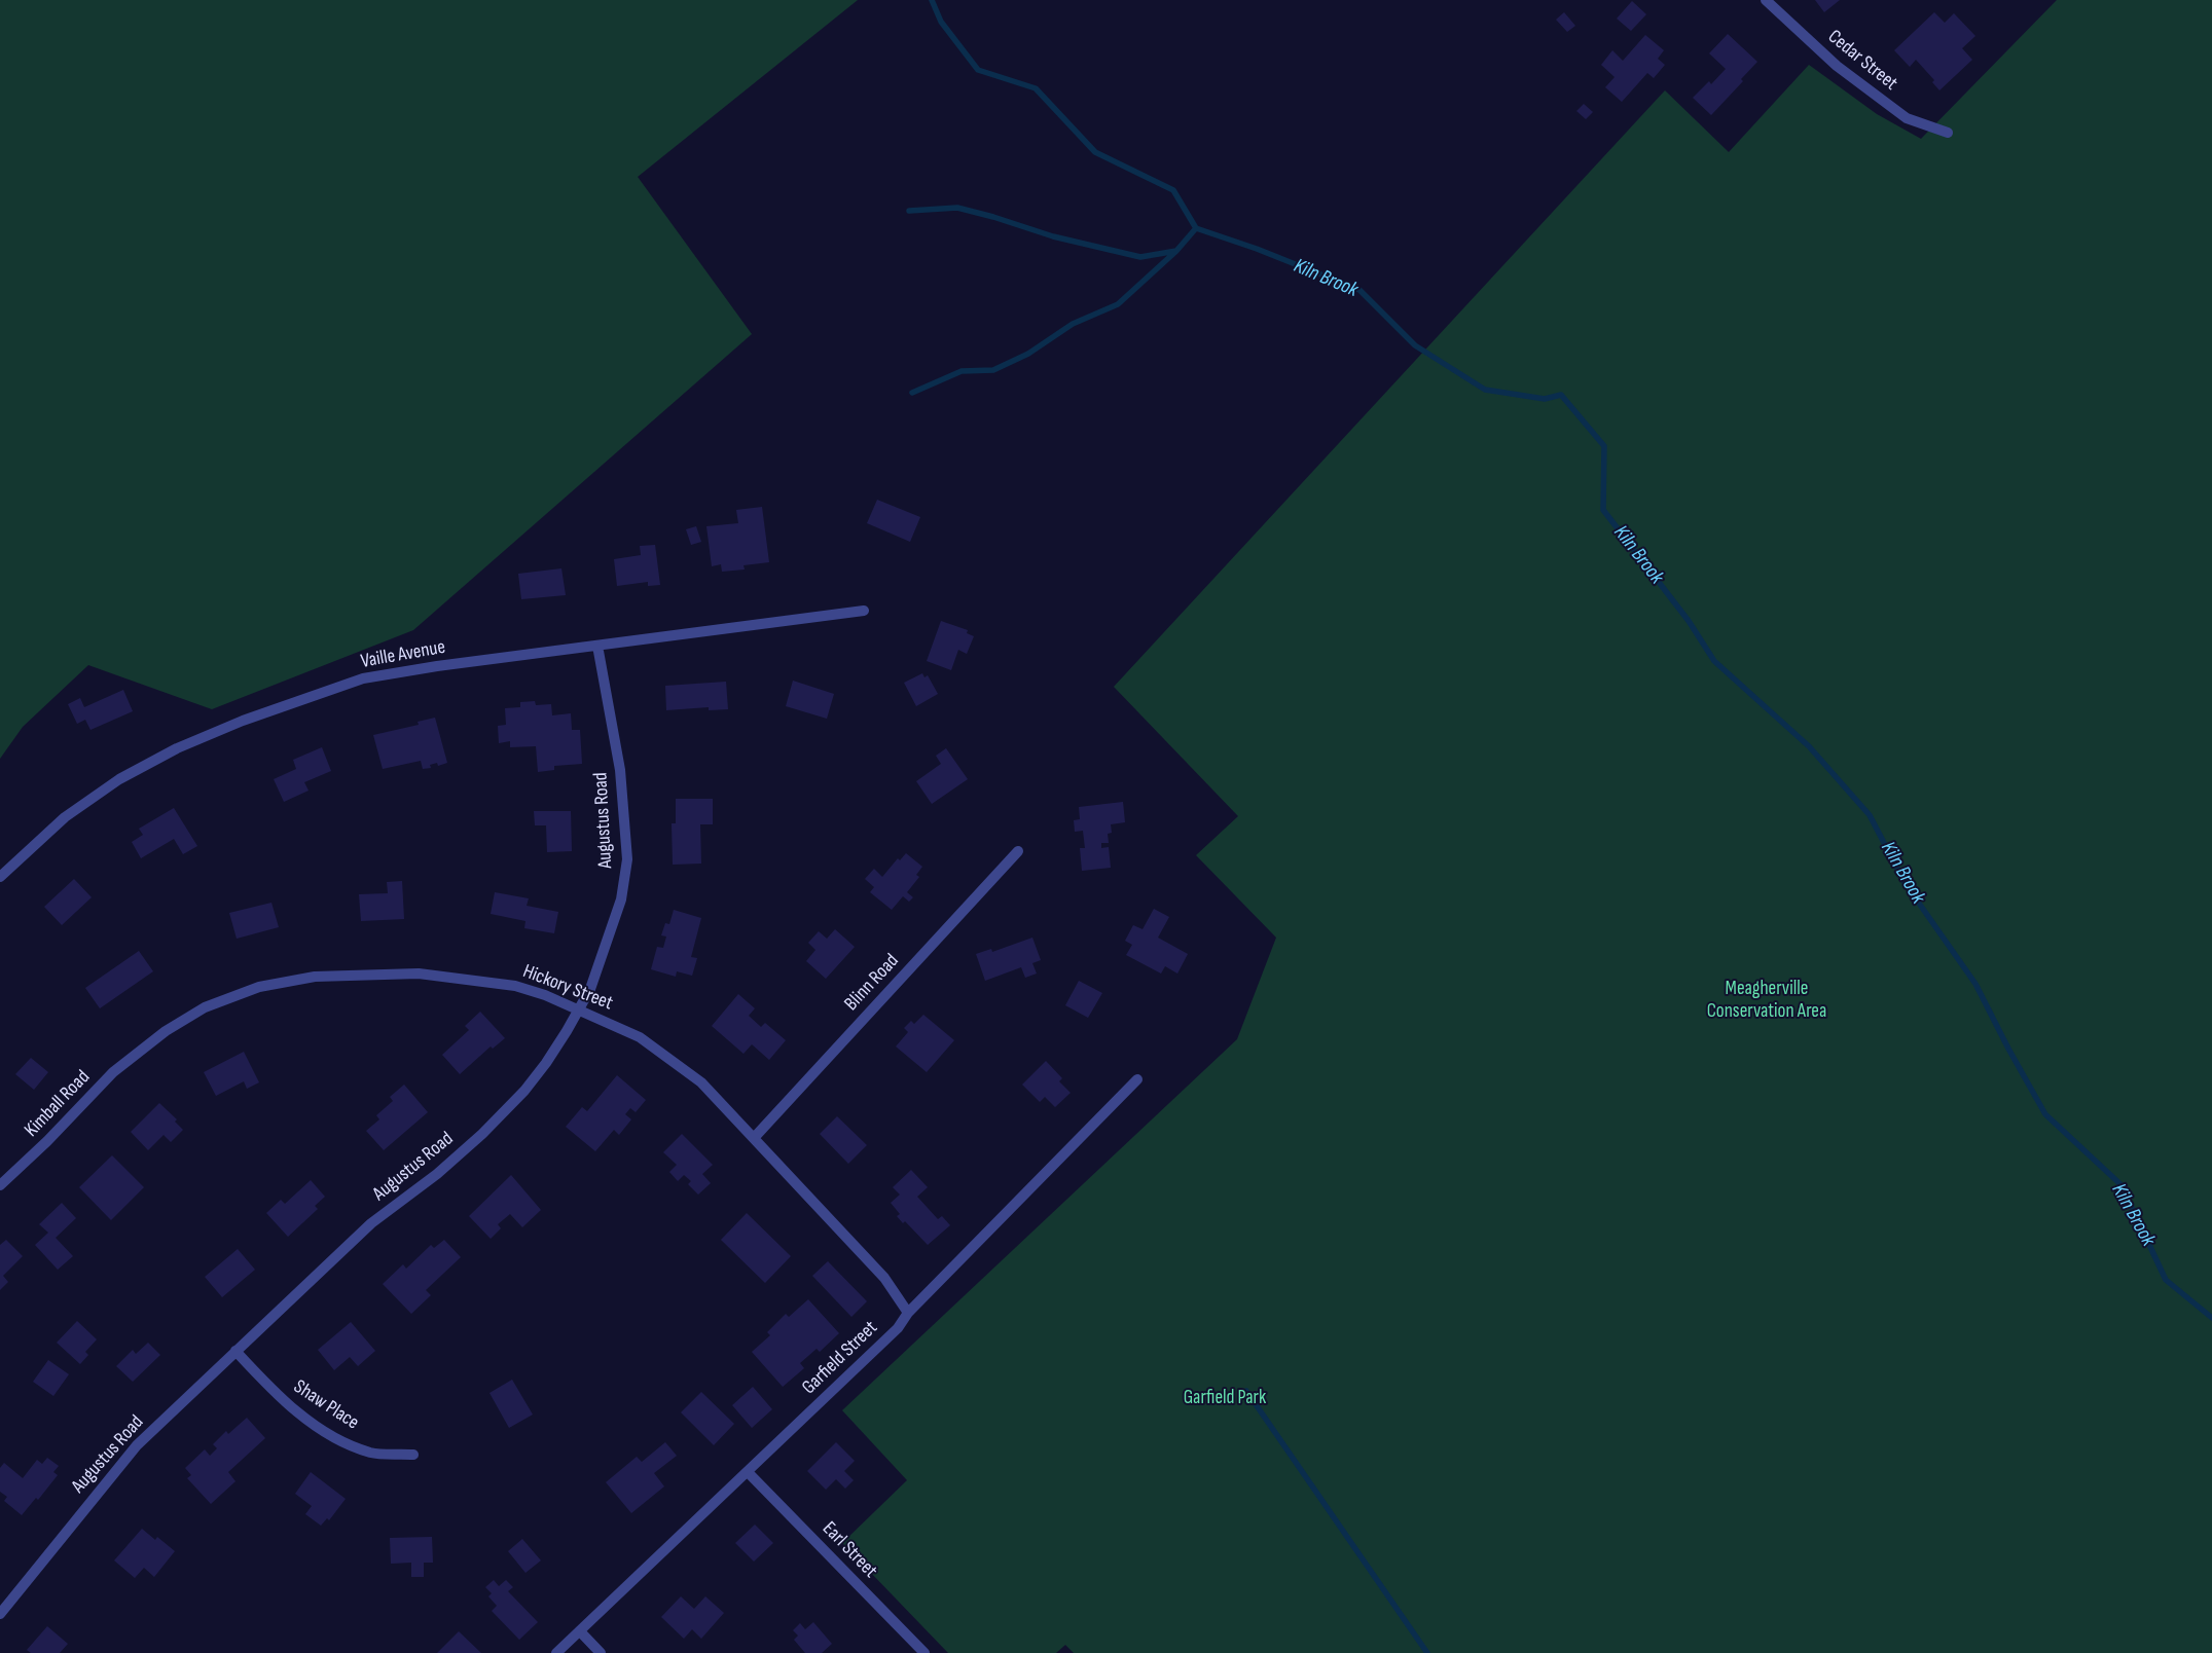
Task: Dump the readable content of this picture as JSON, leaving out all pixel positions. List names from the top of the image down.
{
  "streets": {
    "street": [
      "Cedar Street",
      "Vaille Avenue",
      "Augustus Road",
      "Blinn Road",
      "Hickory Street",
      "Kimball Road",
      "Garfield Street",
      "Shaw Place",
      "Earl Street"
    ]
  },
  "crossings": [
    ["Vaille Avenue", "Augustus Road"],
    ["Augustus Road", "Hickory Street"],
    ["Augustus Road", "Shaw Place"],
    ["Blinn Road", "Hickory Street"],
    ["Hickory Street", "Kimball Road"],
    ["Hickory Street", "Garfield Street"],
    ["Garfield Street", "Earl Street"]
  ],
  "water": ["Kiln Brook"],
  "parks": ["Meagherville Conservation Area", "Garfield Park"]
}
